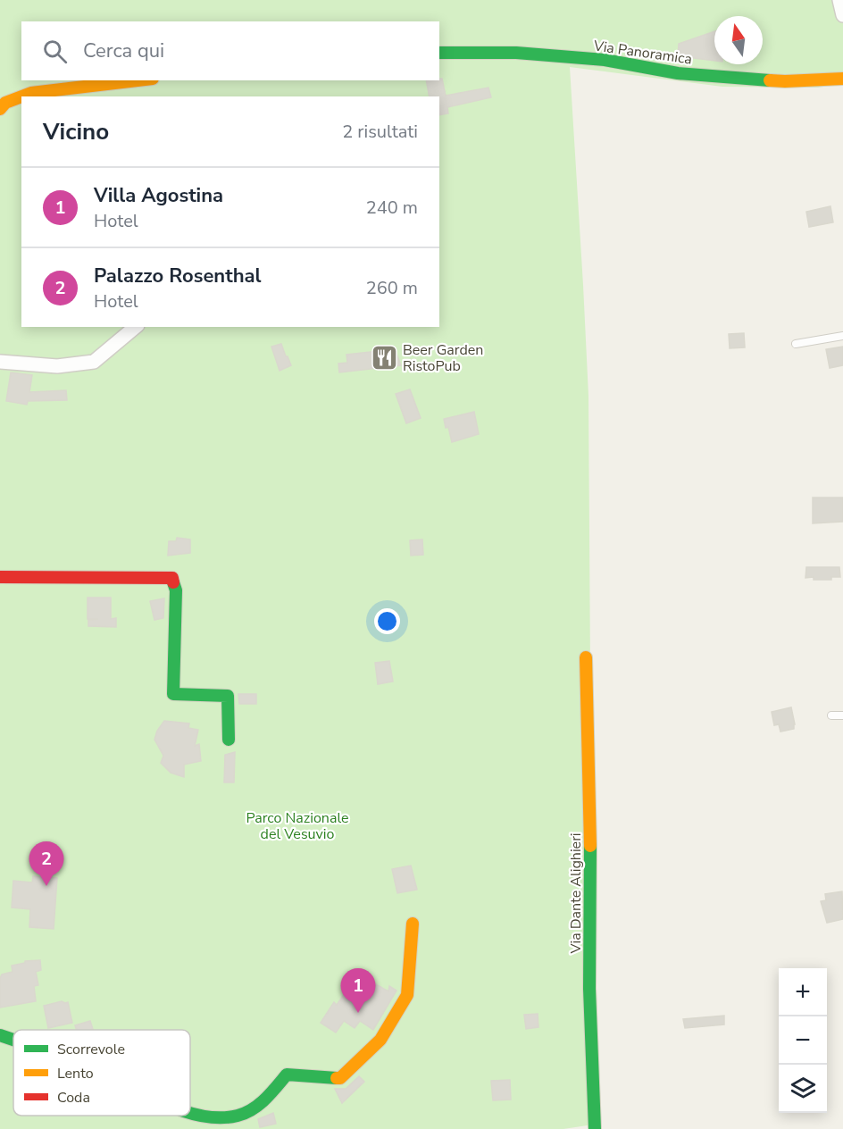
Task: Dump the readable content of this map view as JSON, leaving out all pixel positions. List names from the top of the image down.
{
  "streets": {
    "street": ["Via Panoramica", "Via Dante Alighieri"]
  },
  "parks": ["Parco Nazionale del Vesuvio"],
  "places": {
    "restaurant": ["Beer Garden RistoPub"]
  },
  "legend": ["Scorrevole", "Lento", "Coda"],
  "north": "top",
  "page": {
    "search": "Cerca qui",
    "heading": ["Vicino", "2 risultati"],
    "list": [
      {
        "mark": "1",
        "name": "Villa Agostina",
        "note": "Hotel",
        "value": "240 m"
      },
      {
        "mark": "2",
        "name": "Palazzo Rosenthal",
        "note": "Hotel",
        "value": "260 m"
      }
    ],
    "pins": ["2", "1"],
    "map_buttons": ["+", "−"]
  }
}
